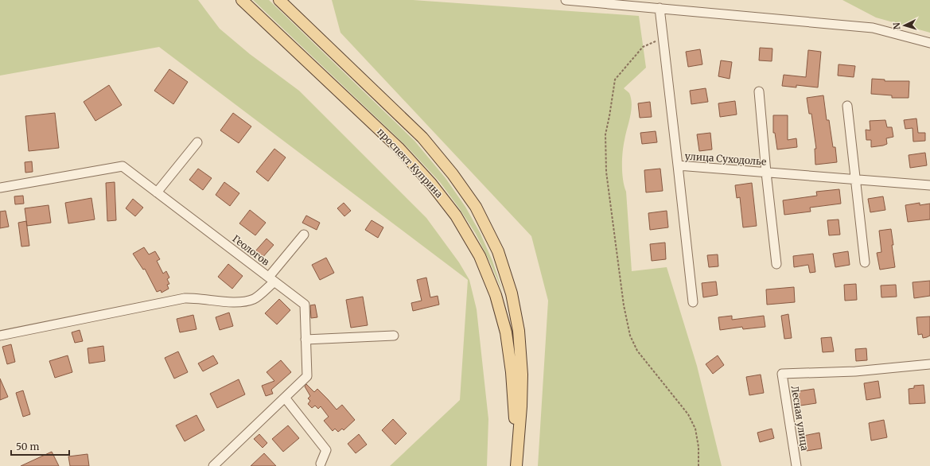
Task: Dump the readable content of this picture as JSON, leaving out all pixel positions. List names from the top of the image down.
{
  "streets": {
    "main road": ["проспект Куприна"],
    "street": ["улица Суходолье", "Геологов", "Лесная улица"]
  },
  "scale_bar": "50 m",
  "north": "left"
}
